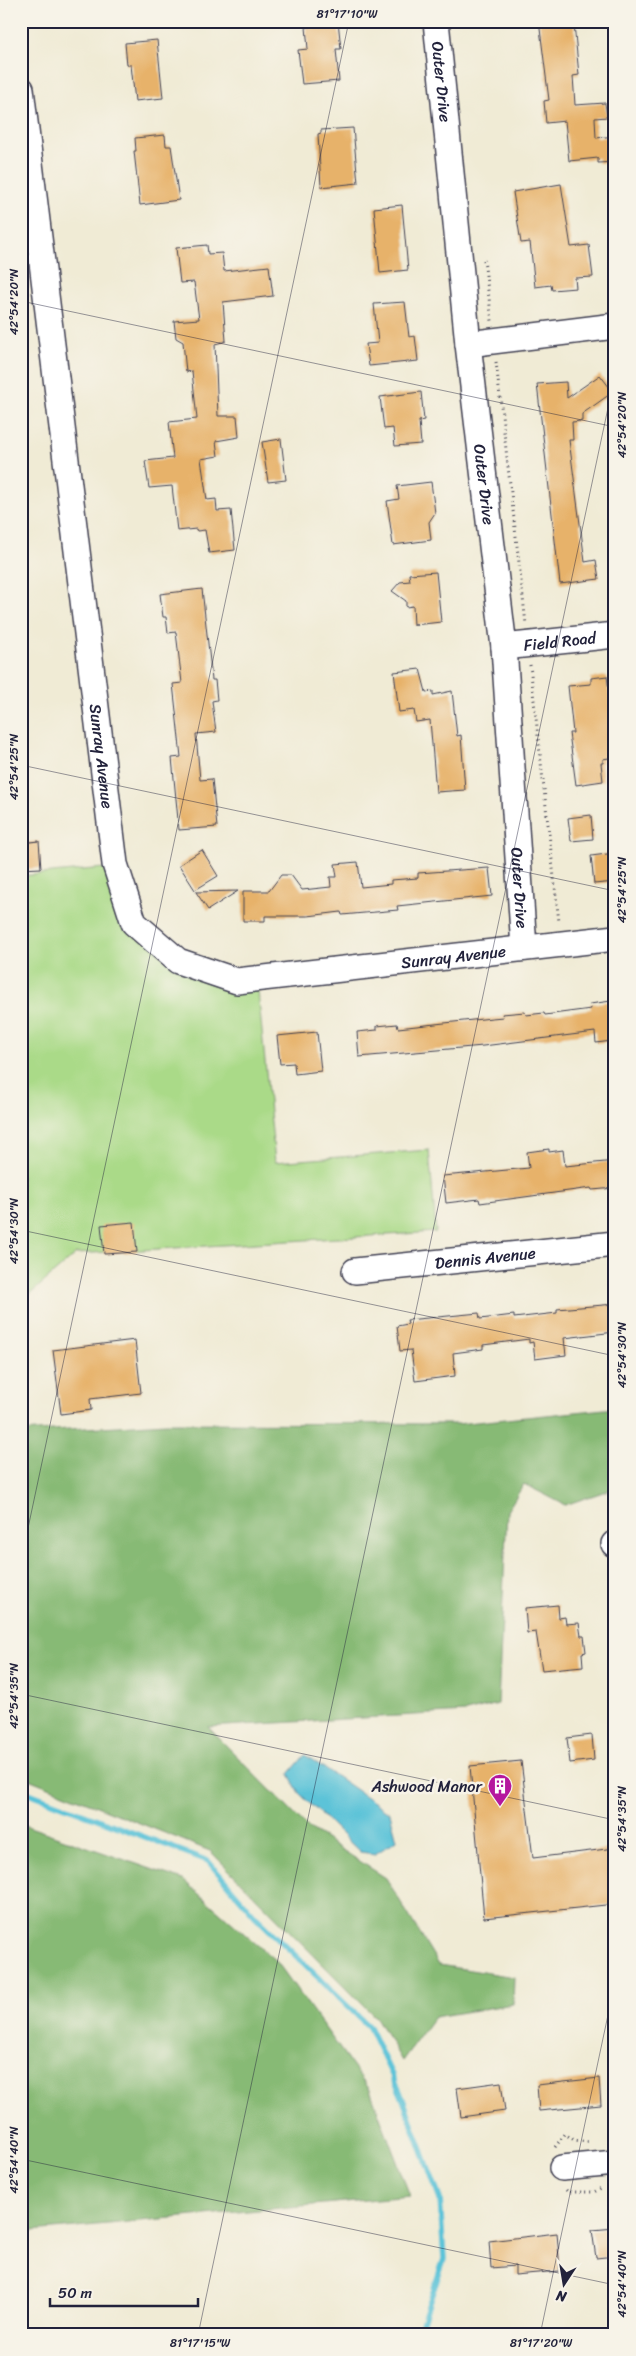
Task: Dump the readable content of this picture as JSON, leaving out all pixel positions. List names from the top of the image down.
{
  "streets": {
    "street": [
      "Outer Drive",
      "Field Road",
      "Sunray Avenue",
      "Dennis Avenue"
    ]
  },
  "crossings": [
    ["Outer Drive", "Field Road"],
    ["Outer Drive", "Sunray Avenue"]
  ],
  "places": {
    "building": ["Ashwood Manor"]
  },
  "scale_bar": "50 m",
  "north": "bottom",
  "coordinates": [
    "81°17'10\"W",
    "42°54'20\"N",
    "42°54'25\"N",
    "42°54'30\"N",
    "42°54'35\"N",
    "42°54'40\"N",
    "81°17'15\"W",
    "81°17'20\"W"
  ]
}
